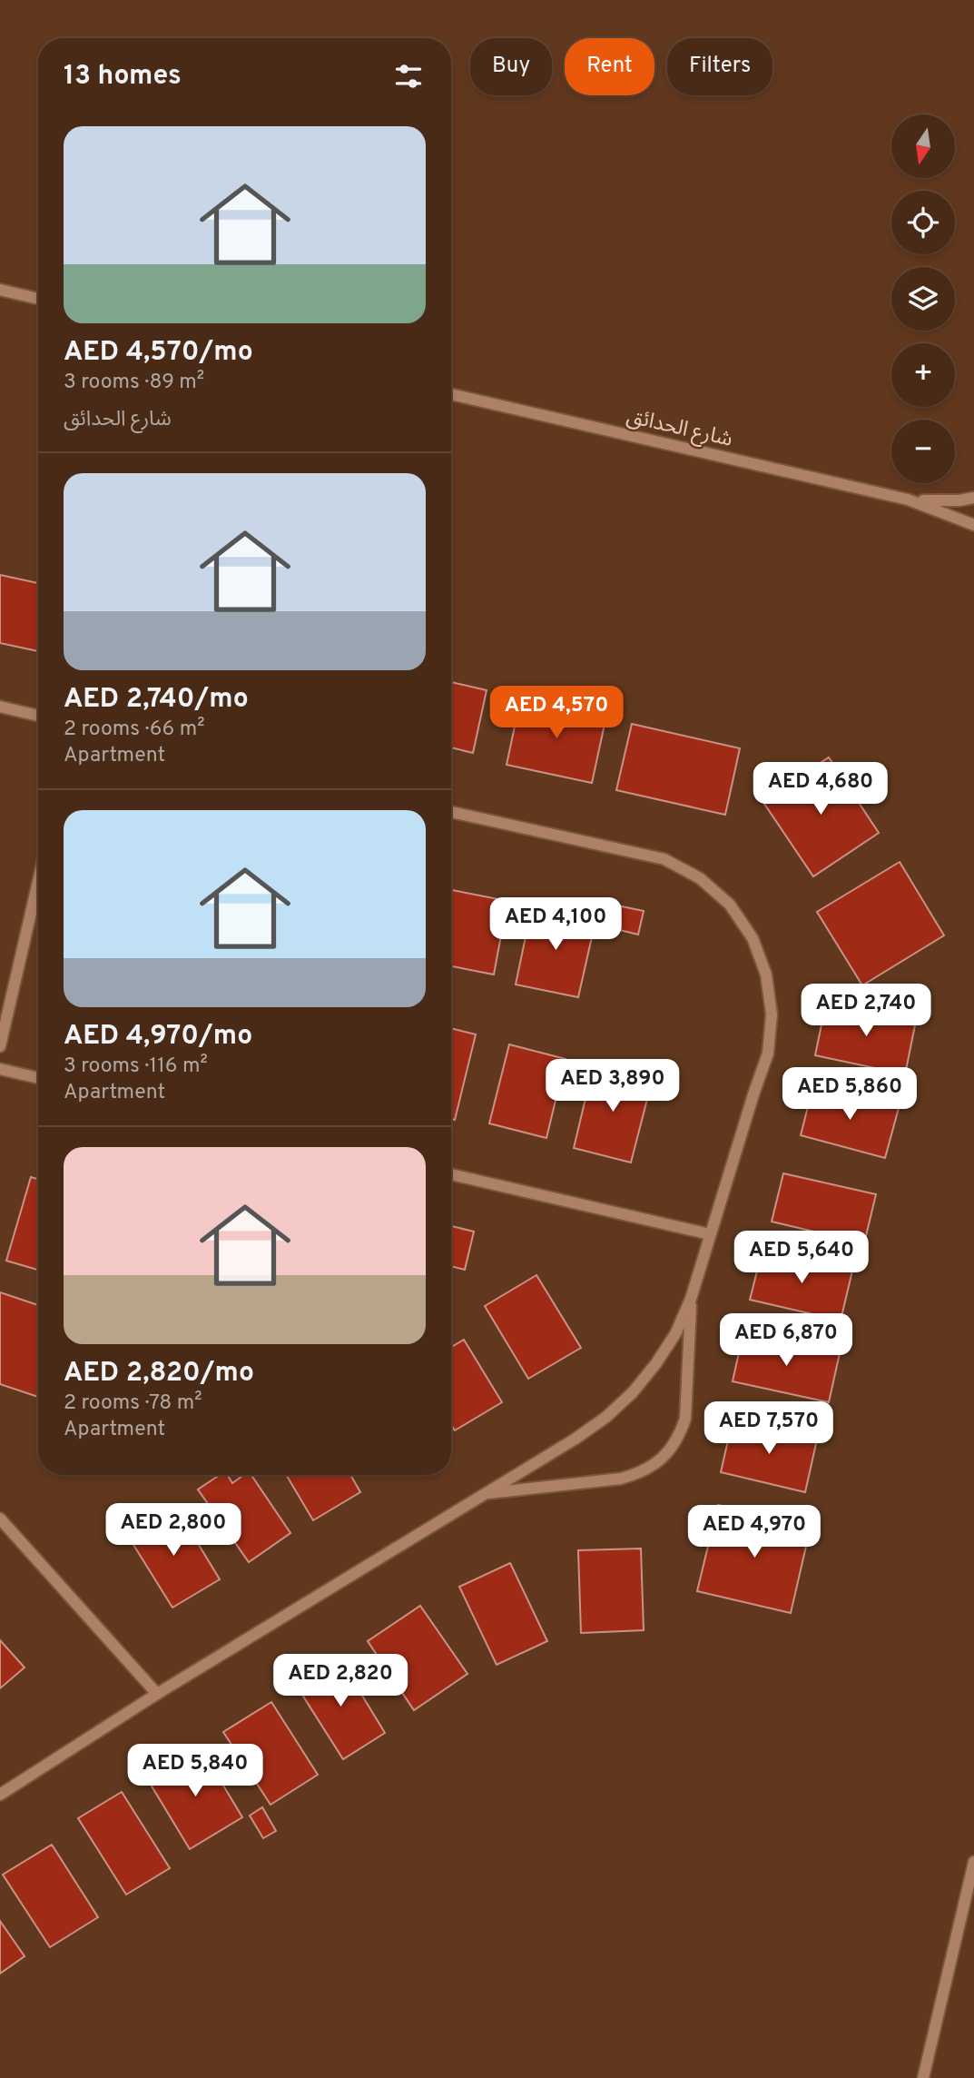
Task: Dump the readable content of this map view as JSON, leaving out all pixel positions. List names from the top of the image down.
{
  "streets": {
    "street": ["شارع الحدائق"]
  },
  "north": "bottom",
  "page": {
    "chip": ["Buy", "Rent", "Filters"],
    "heading": "13 homes",
    "map_buttons": ["+", "−"],
    "list": [
      {
        "name": "AED 4,570/mo",
        "note": "3 rooms · 89 m² · شارع الحدائق"
      },
      {
        "name": "AED 2,740/mo",
        "note": "2 rooms · 66 m² · Apartment"
      },
      {
        "name": "AED 4,970/mo",
        "note": "3 rooms · 116 m² · Apartment"
      },
      {
        "name": "AED 2,820/mo",
        "note": "2 rooms · 78 m² · Apartment"
      }
    ],
    "price": [
      "AED 4,570",
      "AED 4,680",
      "AED 4,100",
      "AED 2,740",
      "AED 3,890",
      "AED 5,860",
      "AED 5,640",
      "AED 6,870",
      "AED 7,570",
      "AED 2,800",
      "AED 4,970",
      "AED 2,820",
      "AED 5,840"
    ]
  }
}
